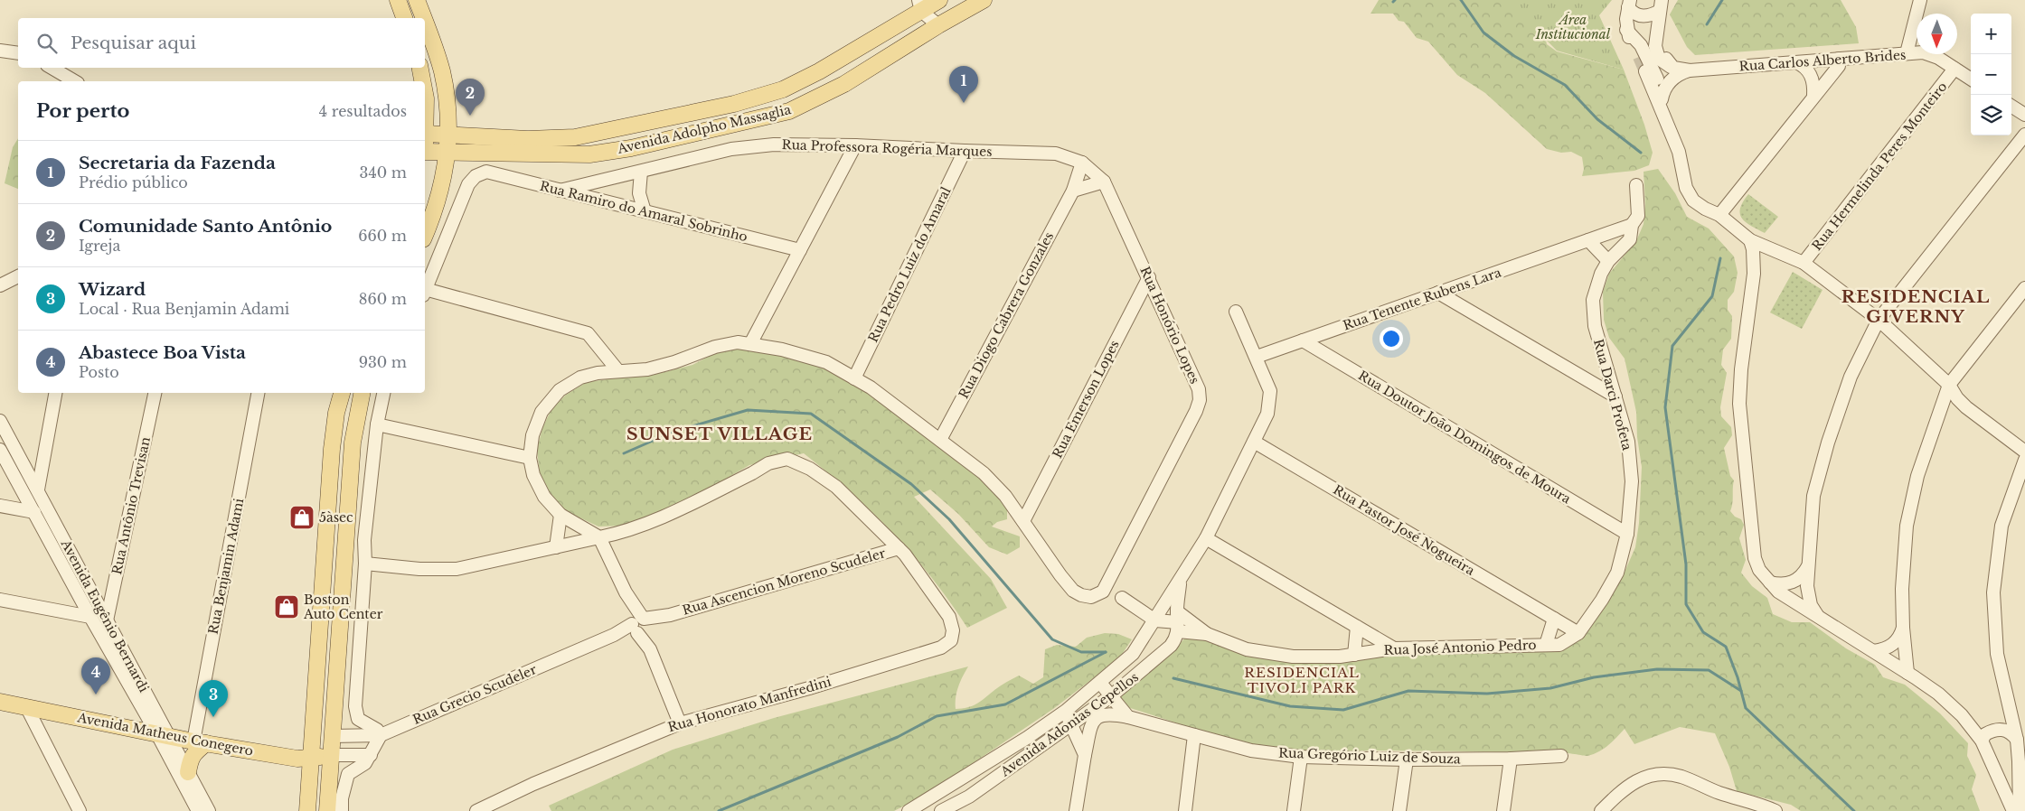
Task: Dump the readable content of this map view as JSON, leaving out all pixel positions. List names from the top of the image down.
{
  "streets": {
    "main road": ["Avenida Adolpho Massaglia", "Avenida Matheus Conegero"],
    "street": [
      "Rua Carlos Alberto Brides",
      "Rua Professora Rogéria Marques",
      "Rua Hermelinda Peres Monteiro",
      "Rua Ramiro do Amaral Sobrinho",
      "Rua Pedro Luiz do Amaral",
      "Rua Tenente Rubens Lara",
      "Rua Diogo Cabrera Gonzales",
      "Rua Honório Lopes",
      "Rua Darci Profeta",
      "Rua Emerson Lopes",
      "Rua Doutor João Domingos de Moura",
      "Rua Antônio Trevisan",
      "Rua Pastor José Nogueira",
      "Rua Benjamin Adami",
      "Rua Ascencion Moreno Scudeler",
      "Avenida Eugênio Bernardi",
      "Rua José Antonio Pedro",
      "Rua Grecio Scudeler",
      "Rua Honorato Manfredini",
      "Avenida Adonias Cepellos",
      "Rua Gregório Luiz de Souza"
    ]
  },
  "crossings": [
    ["Rua Carlos Alberto Brides", "Rua Hermelinda Peres Monteiro"],
    ["Rua Professora Rogéria Marques", "Rua Ramiro do Amaral Sobrinho"],
    ["Rua Professora Rogéria Marques", "Rua Pedro Luiz do Amaral"],
    ["Rua Professora Rogéria Marques", "Rua Diogo Cabrera Gonzales"],
    ["Rua Professora Rogéria Marques", "Rua Honório Lopes"],
    ["Rua Tenente Rubens Lara", "Rua Darci Profeta"],
    ["Rua Tenente Rubens Lara", "Rua Doutor João Domingos de Moura"],
    ["Rua Diogo Cabrera Gonzales", "Rua Honório Lopes"],
    ["Rua Honório Lopes", "Rua Emerson Lopes"],
    ["Rua Darci Profeta", "Rua Doutor João Domingos de Moura"],
    ["Rua Darci Profeta", "Rua Pastor José Nogueira"],
    ["Rua Darci Profeta", "Rua José Antonio Pedro"],
    ["Rua Antônio Trevisan", "Avenida Eugênio Bernardi"],
    ["Rua Pastor José Nogueira", "Rua José Antonio Pedro"],
    ["Rua Benjamin Adami", "Avenida Matheus Conegero"],
    ["Rua Ascencion Moreno Scudeler", "Rua Grecio Scudeler"],
    ["Rua Ascencion Moreno Scudeler", "Rua Honorato Manfredini"],
    ["Avenida Eugênio Bernardi", "Avenida Matheus Conegero"],
    ["Rua José Antonio Pedro", "Avenida Adonias Cepellos"]
  ],
  "districts": ["RESIDENCIAL GIVERNY", "SUNSET VILLAGE", "RESIDENCIAL TIVOLI PARK"],
  "parks": ["Área Institucional"],
  "places": {
    "shop": ["5àsec", "Boston Auto Center"]
  },
  "north": "bottom",
  "page": {
    "map_buttons": ["+", "−"],
    "search": "Pesquisar aqui",
    "pins": [
      "1",
      "2",
      "4",
      "3"
    ],
    "heading": ["Por perto", "4 resultados"],
    "list": [
      {
        "mark": "1",
        "name": "Secretaria da Fazenda",
        "note": "Prédio público",
        "value": "340 m"
      },
      {
        "mark": "2",
        "name": "Comunidade Santo Antônio",
        "note": "Igreja",
        "value": "660 m"
      },
      {
        "mark": "3",
        "name": "Wizard",
        "note": "Local · Rua Benjamin Adami",
        "value": "860 m"
      },
      {
        "mark": "4",
        "name": "Abastece Boa Vista",
        "note": "Posto",
        "value": "930 m"
      }
    ]
  }
}
